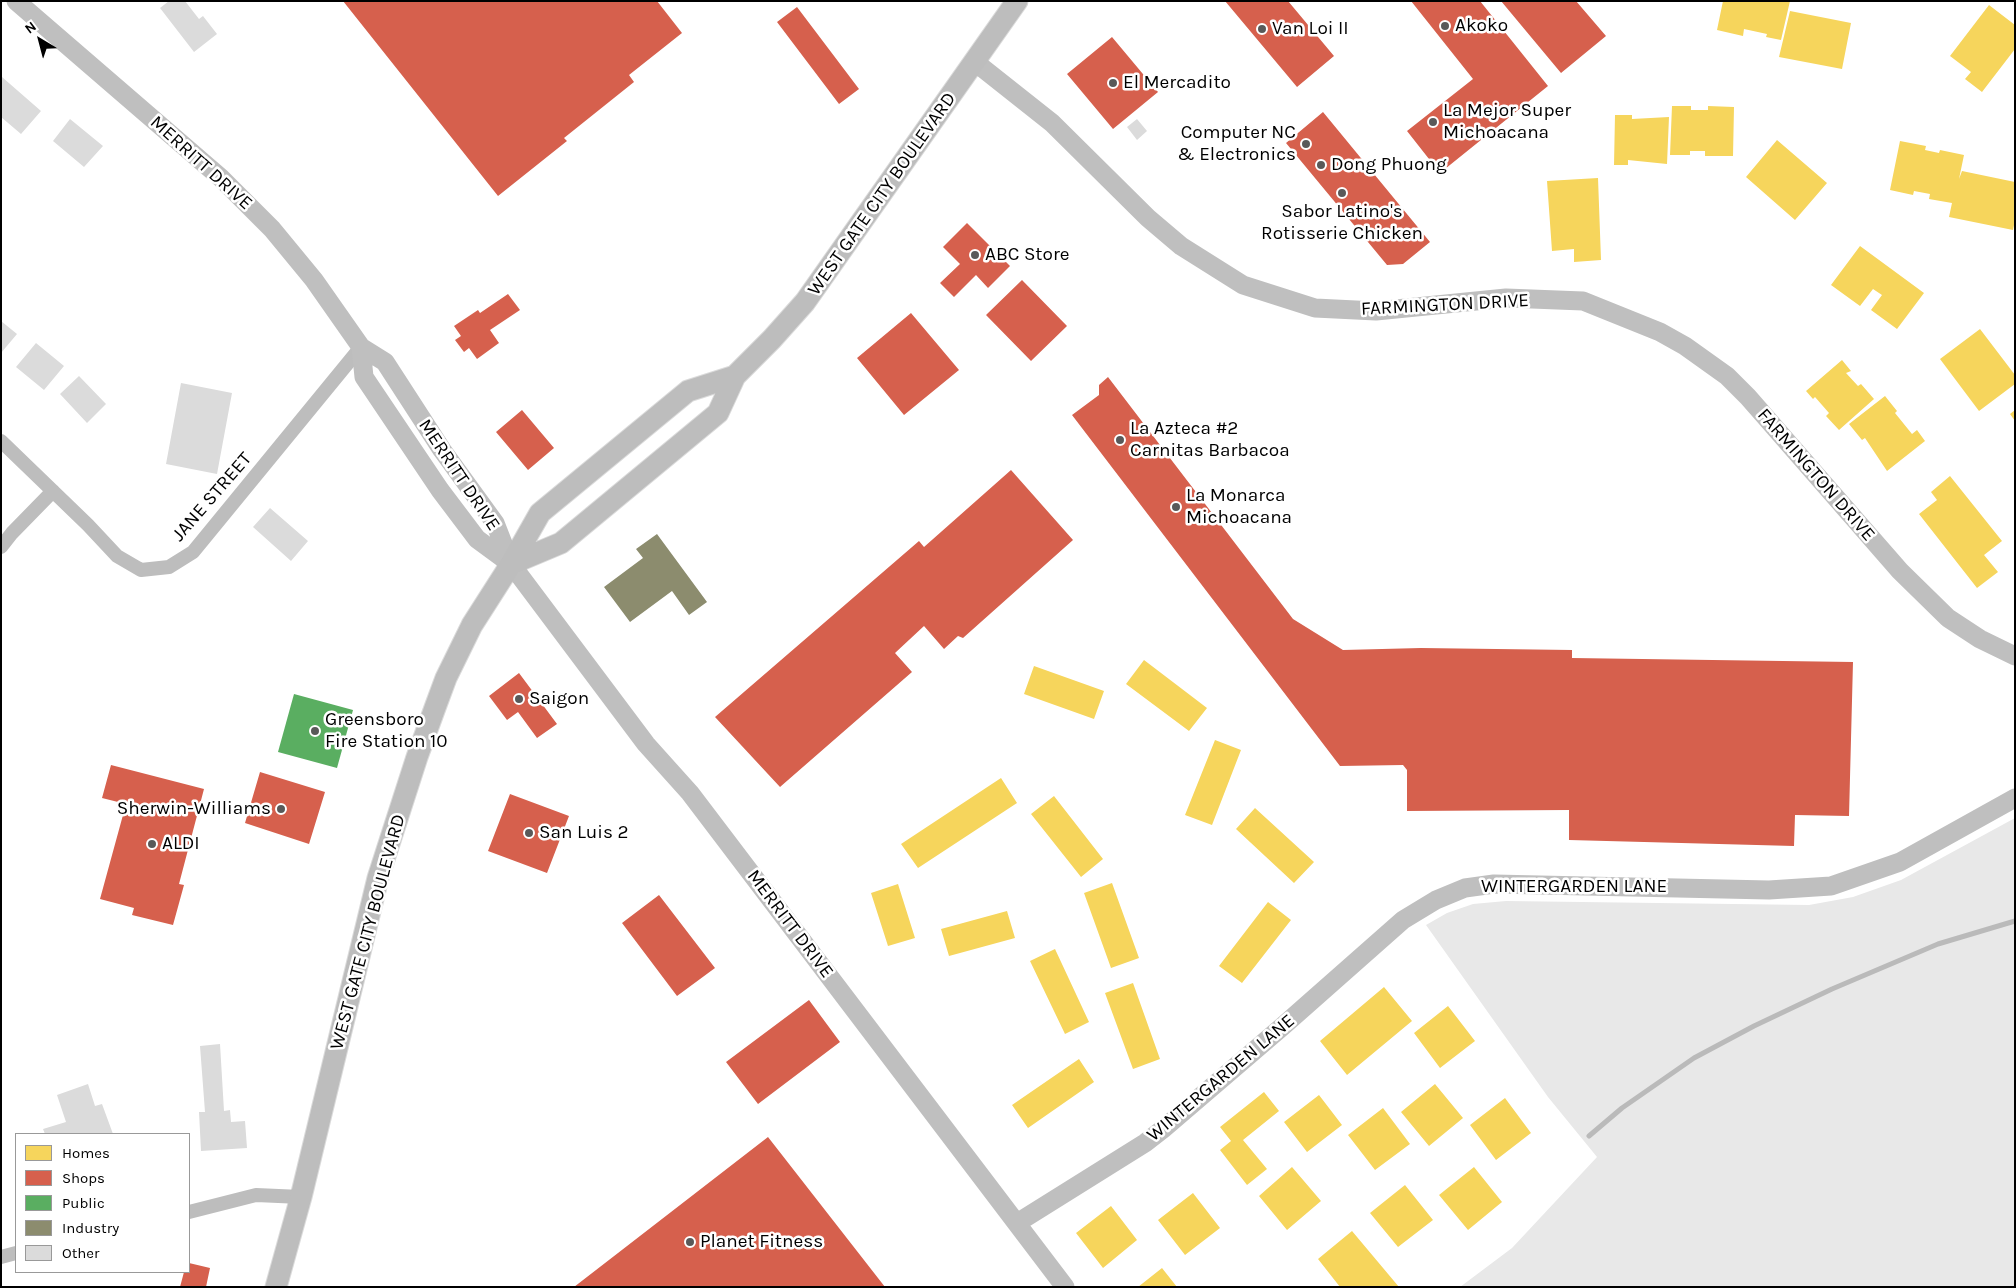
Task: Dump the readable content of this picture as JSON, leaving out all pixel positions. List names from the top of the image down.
{
  "streets": {
    "main road": ["WEST GATE CITY BOULEVARD"],
    "street": [
      "MERRITT DRIVE",
      "FARMINGTON DRIVE",
      "JANE STREET",
      "WINTERGARDEN LANE"
    ]
  },
  "crossings": [
    ["MERRITT DRIVE", "WEST GATE CITY BOULEVARD"],
    ["MERRITT DRIVE", "JANE STREET"],
    ["MERRITT DRIVE", "WINTERGARDEN LANE"],
    ["WEST GATE CITY BOULEVARD", "FARMINGTON DRIVE"]
  ],
  "places": [
    "Akoko",
    "Van Loi II",
    "El Mercadito",
    "La Mejor Super Michoacana",
    "Computer NC & Electronics",
    "Dong Phuong",
    "Sabor Latino's Rotisserie Chicken",
    "ABC Store",
    "La Azteca #2 Carnitas Barbacoa",
    "La Monarca Michoacana",
    "Saigon",
    "Greensboro Fire Station 10",
    "Sherwin-Williams",
    "San Luis 2",
    "ALDI",
    "Planet Fitness"
  ],
  "legend": [
    "Homes",
    "Shops",
    "Public",
    "Industry",
    "Other"
  ],
  "north": "top left"
}
